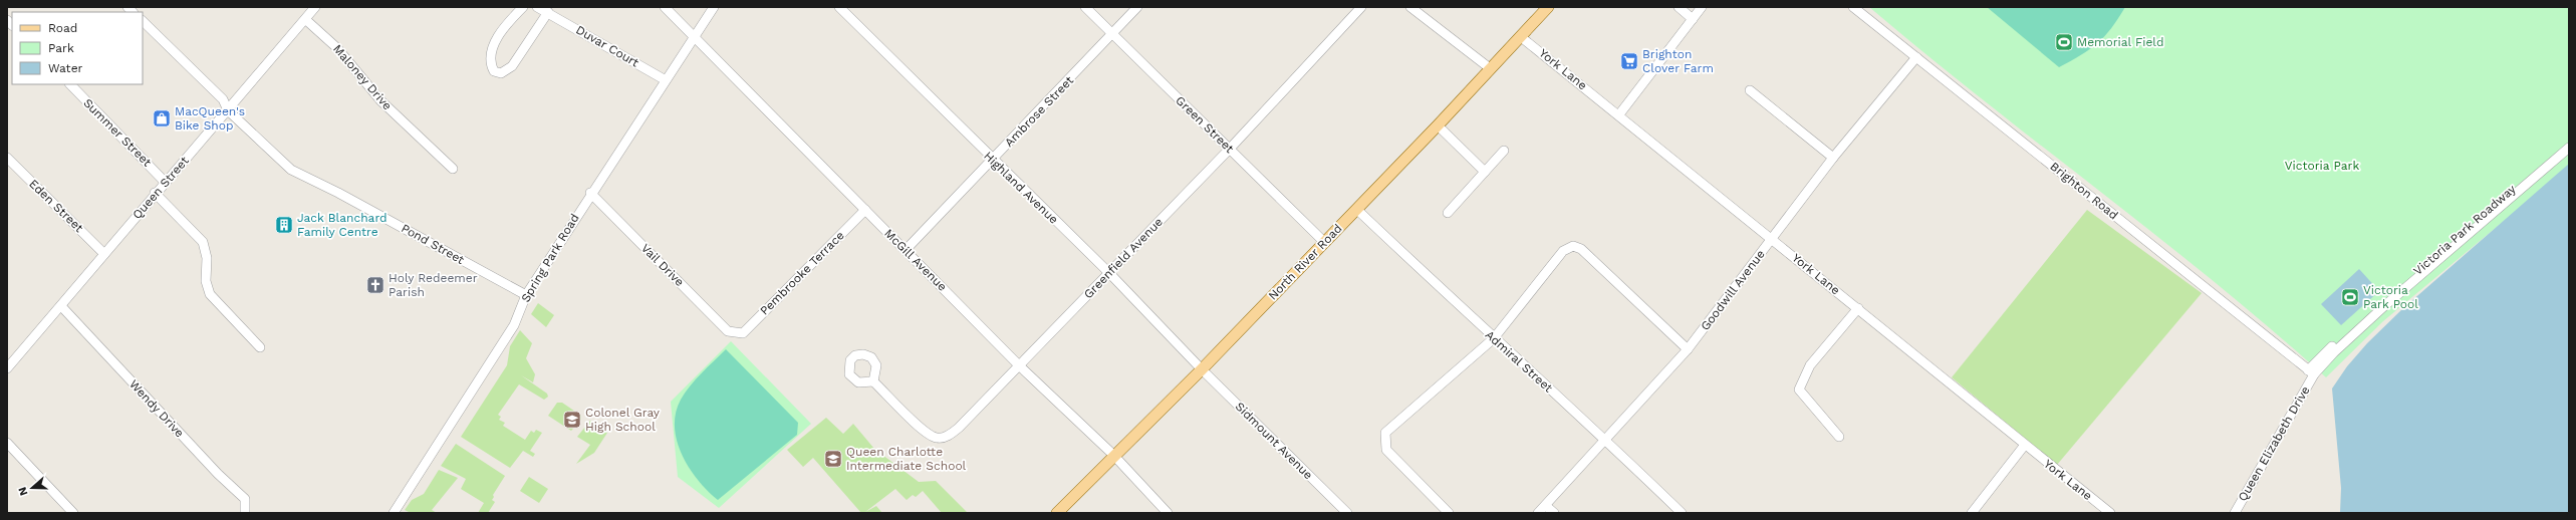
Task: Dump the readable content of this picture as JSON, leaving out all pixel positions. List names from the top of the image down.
{
  "streets": {
    "main road": ["North River Road"],
    "street": [
      "Duvar Court",
      "York Lane",
      "Maloney Drive",
      "Ambrose Street",
      "Green Street",
      "Summer Street",
      "Queen Street",
      "Highland Avenue",
      "Brighton Road",
      "Eden Street",
      "Victoria Park Roadway",
      "Pond Street",
      "Spring Park Road",
      "Greenfield Avenue",
      "McGill Avenue",
      "Vail Drive",
      "Pembrooke Terrace",
      "Goodwill Avenue",
      "Admiral Street",
      "Wendy Drive",
      "Sidmount Avenue",
      "Queen Elizabeth Drive"
    ]
  },
  "crossings": [
    ["Duvar Court", "Spring Park Road"],
    ["York Lane", "North River Road"],
    ["York Lane", "Goodwill Avenue"],
    ["Maloney Drive", "Queen Street"],
    ["Ambrose Street", "Green Street"],
    ["Ambrose Street", "Highland Avenue"],
    ["Ambrose Street", "McGill Avenue"],
    ["Green Street", "Greenfield Avenue"],
    ["Green Street", "North River Road"],
    ["Summer Street", "Queen Street"],
    ["Queen Street", "Eden Street"],
    ["Queen Street", "Pond Street"],
    ["Queen Street", "Wendy Drive"],
    ["Highland Avenue", "Greenfield Avenue"],
    ["Highland Avenue", "North River Road"],
    ["Highland Avenue", "Sidmount Avenue"],
    ["Brighton Road", "Victoria Park Roadway"],
    ["Brighton Road", "Goodwill Avenue"],
    ["Brighton Road", "Queen Elizabeth Drive"],
    ["Victoria Park Roadway", "Queen Elizabeth Drive"],
    ["Pond Street", "Spring Park Road"],
    ["Spring Park Road", "McGill Avenue"],
    ["Spring Park Road", "Vail Drive"],
    ["Greenfield Avenue", "McGill Avenue"],
    ["McGill Avenue", "North River Road"],
    ["McGill Avenue", "Pembrooke Terrace"],
    ["North River Road", "Admiral Street"],
    ["North River Road", "Sidmount Avenue"],
    ["Vail Drive", "Pembrooke Terrace"],
    ["Goodwill Avenue", "Admiral Street"]
  ],
  "parks": ["Victoria Park"],
  "places": {
    "sports": ["Memorial Field", "Victoria Park Pool"],
    "supermarket": ["Brighton Clover Farm"],
    "shop": ["MacQueen's Bike Shop"],
    "building": ["Jack Blanchard Family Centre"],
    "church": ["Holy Redeemer Parish"],
    "school or university": ["Colonel Gray High School", "Queen Charlotte Intermediate School"]
  },
  "legend": ["Road", "Park", "Water"],
  "north": "left"
}
